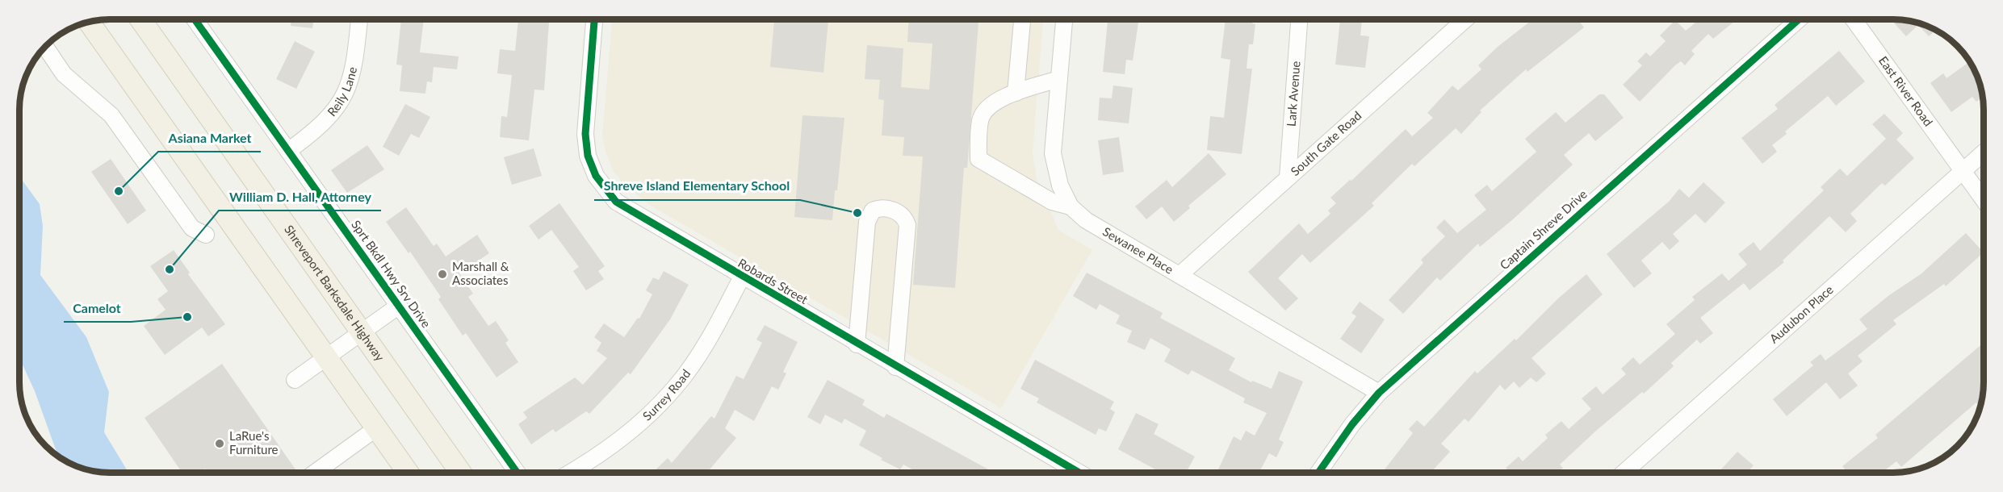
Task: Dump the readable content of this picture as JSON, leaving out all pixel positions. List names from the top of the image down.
{
  "streets": {
    "main road": ["Shreveport Barksdale Highway"],
    "street": [
      "Reily Lane",
      "East River Road",
      "Lark Avenue",
      "South Gate Road",
      "Captain Shreve Drive",
      "Sewanee Place",
      "Sprt Bkdl Hwy Srv Drive",
      "Robards Street",
      "Audubon Place",
      "Surrey Road"
    ]
  },
  "crossings": [
    ["Reily Lane", "Sprt Bkdl Hwy Srv Drive"],
    ["East River Road", "Audubon Place"],
    ["Lark Avenue", "South Gate Road"],
    ["South Gate Road", "Sewanee Place"],
    ["Captain Shreve Drive", "Sewanee Place"],
    ["Robards Street", "Surrey Road"]
  ],
  "places": [
    "Asiana Market",
    "Shreve Island Elementary School",
    "William D. Hall, Attorney",
    "Marshall & Associates",
    "Camelot",
    "LaRue's Furniture"
  ]
}
